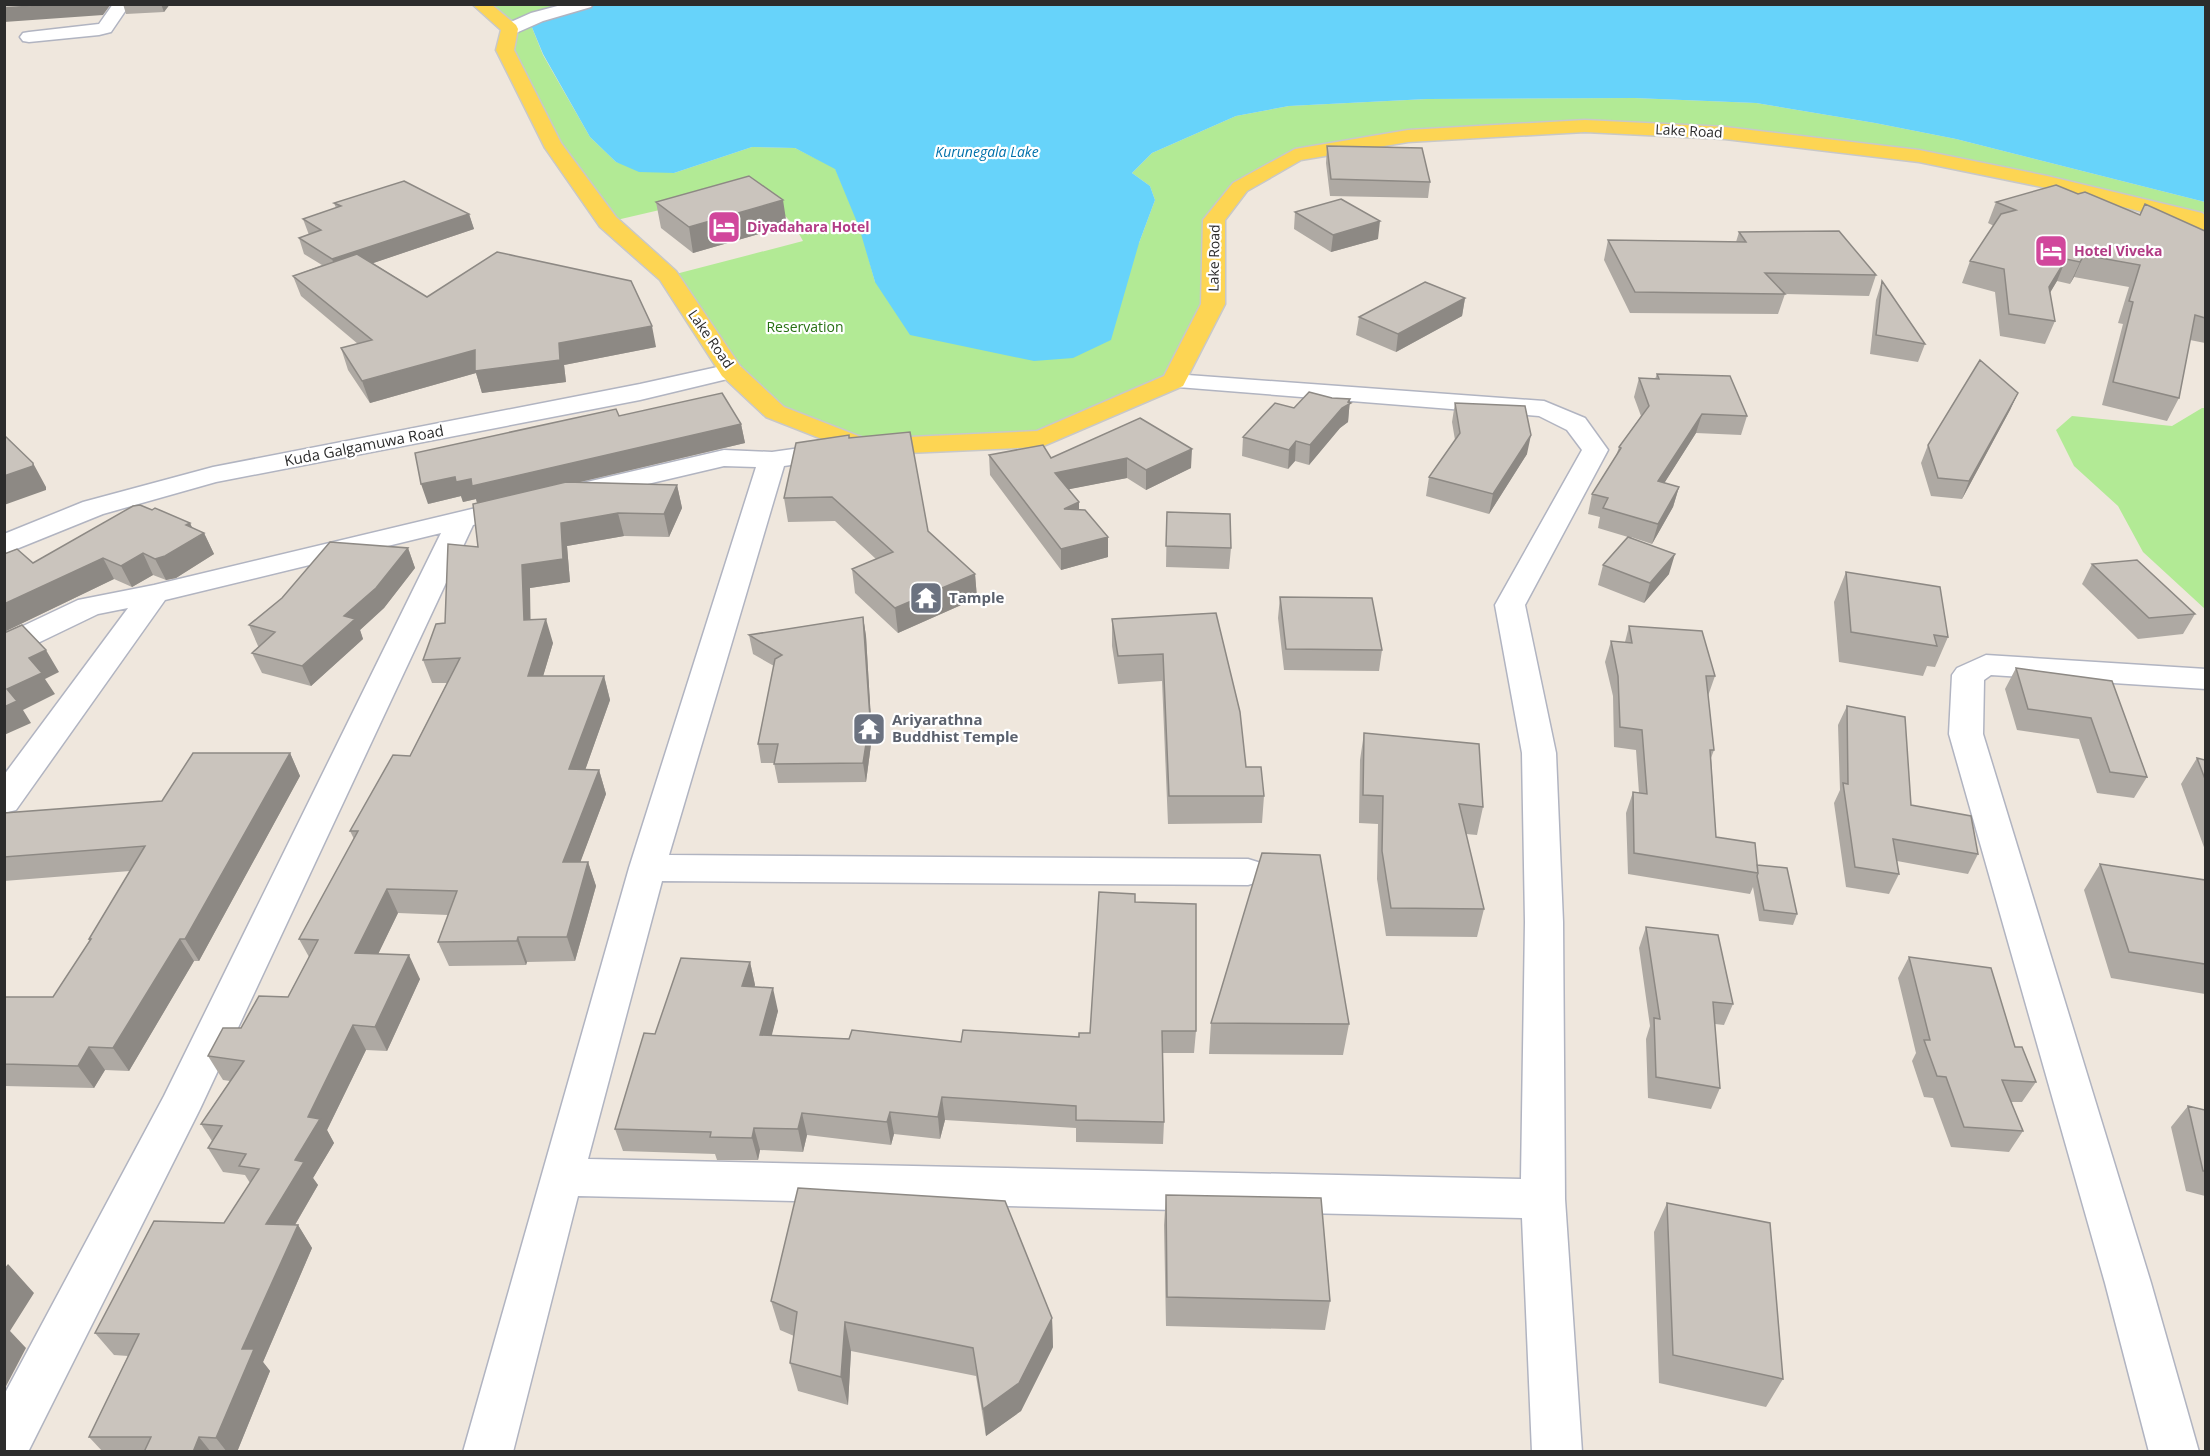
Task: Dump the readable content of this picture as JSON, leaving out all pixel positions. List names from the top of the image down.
{
  "streets": {
    "main road": ["Lake Road"],
    "street": ["Kuda Galgamuwa Road"]
  },
  "crossings": [
    ["Lake Road", "Kuda Galgamuwa Road"]
  ],
  "water": ["Kurunegala Lake"],
  "parks": ["Reservation"],
  "places": {
    "hotel": ["Diyadahara Hotel", "Hotel Viveka"],
    "temple": ["Tample", "Ariyarathna Buddhist Temple"]
  }
}
